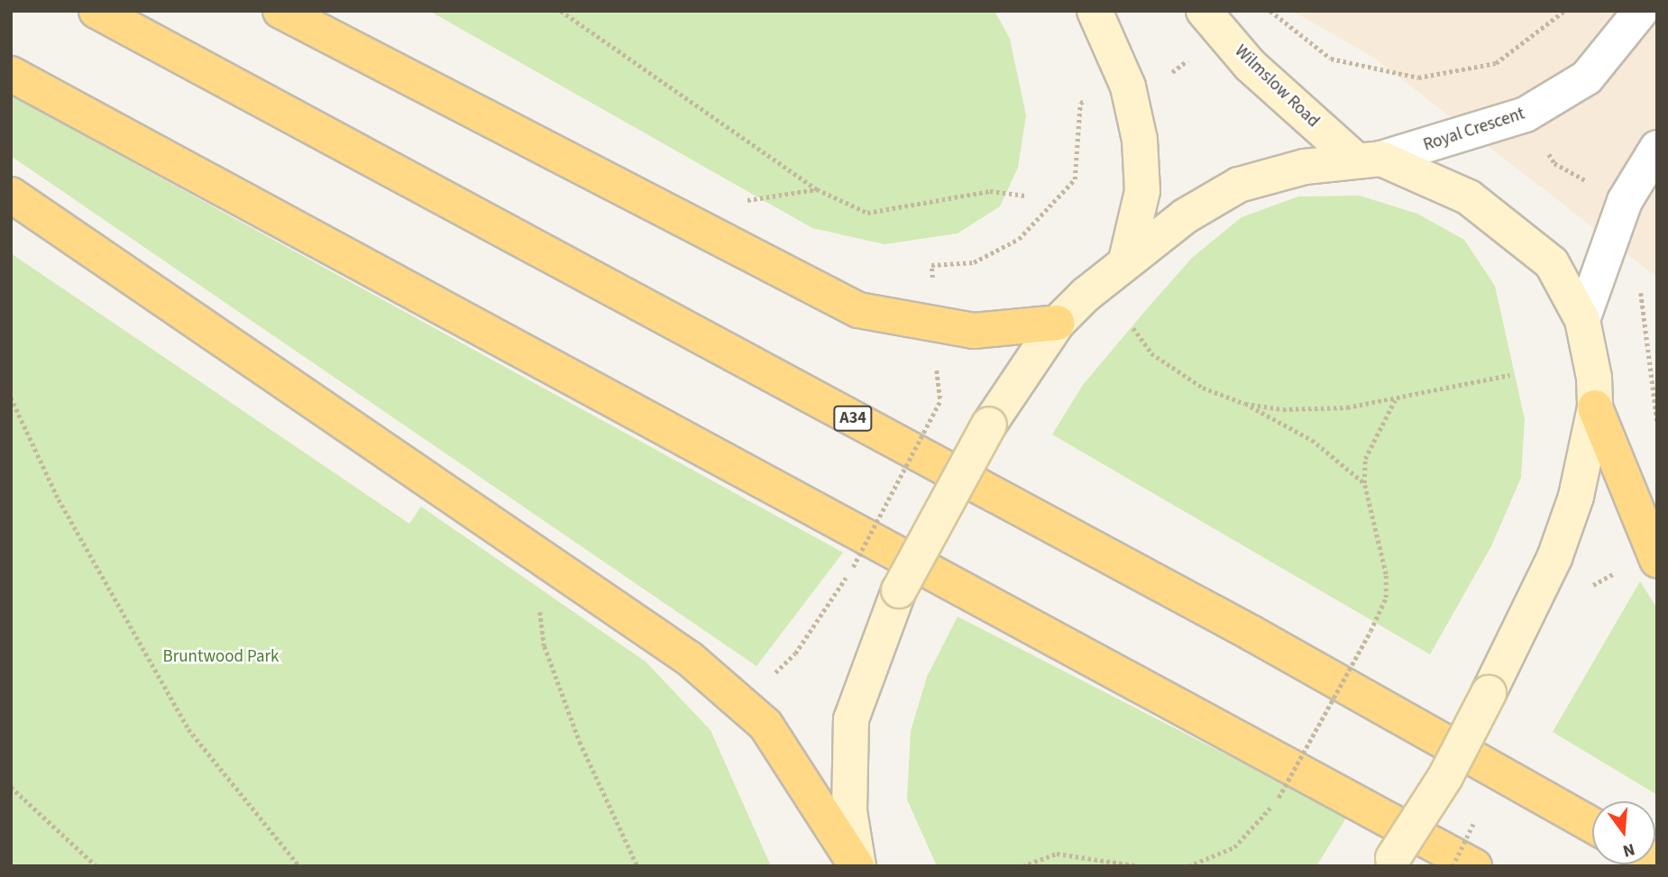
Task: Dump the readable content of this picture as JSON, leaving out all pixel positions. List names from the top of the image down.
{
  "streets": {
    "highway": ["A34"],
    "main road": ["Wilmslow Road"],
    "street": ["Royal Crescent"]
  },
  "crossings": [
    ["Wilmslow Road", "Royal Crescent"]
  ],
  "parks": ["Bruntwood Park"],
  "north": "bottom"
}
